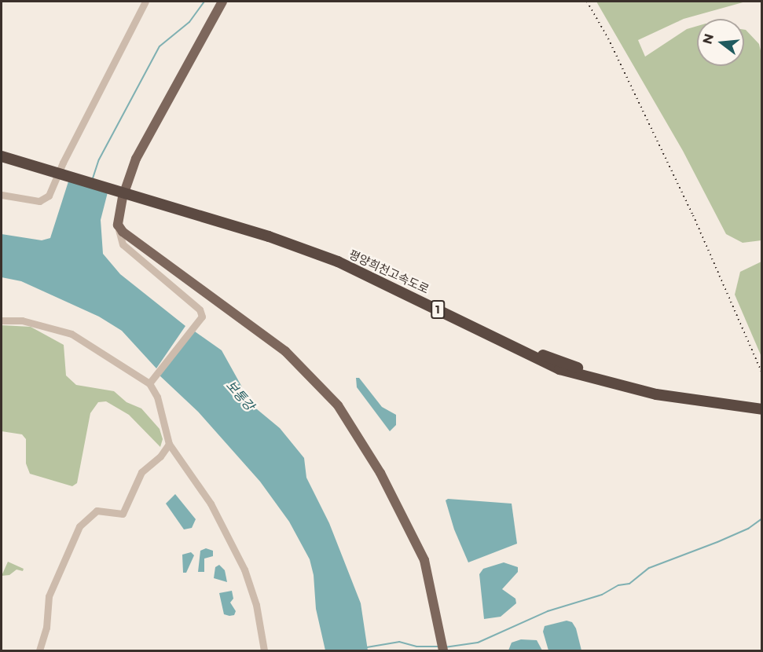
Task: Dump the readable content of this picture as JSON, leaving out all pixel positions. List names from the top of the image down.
{
  "streets": {
    "highway": ["평양희천고속도로", "1"]
  },
  "water": ["보통강"],
  "north": "left"
}
